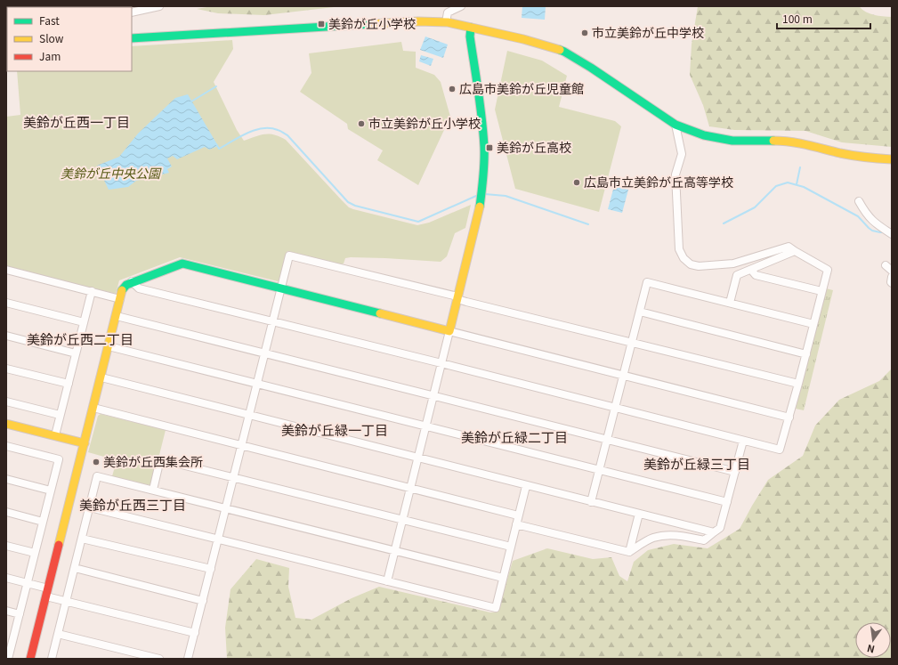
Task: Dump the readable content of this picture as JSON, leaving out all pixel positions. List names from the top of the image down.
{
  "districts": [
    "美鈴が丘西一丁目",
    "美鈴が丘西二丁目",
    "美鈴が丘緑一丁目",
    "美鈴が丘緑二丁目",
    "美鈴が丘緑三丁目",
    "美鈴が丘西三丁目"
  ],
  "parks": ["美鈴が丘中央公園"],
  "places": {
    "transit": ["美鈴が丘小学校", "美鈴が丘高校"],
    "other": [
      "市立美鈴が丘中学校",
      "広島市美鈴が丘児童館",
      "市立美鈴が丘小学校",
      "広島市立美鈴が丘高等学校",
      "美鈴が丘西集会所"
    ]
  },
  "legend": ["Fast", "Slow", "Jam"],
  "scale_bar": "100 m",
  "north": "bottom"
}
